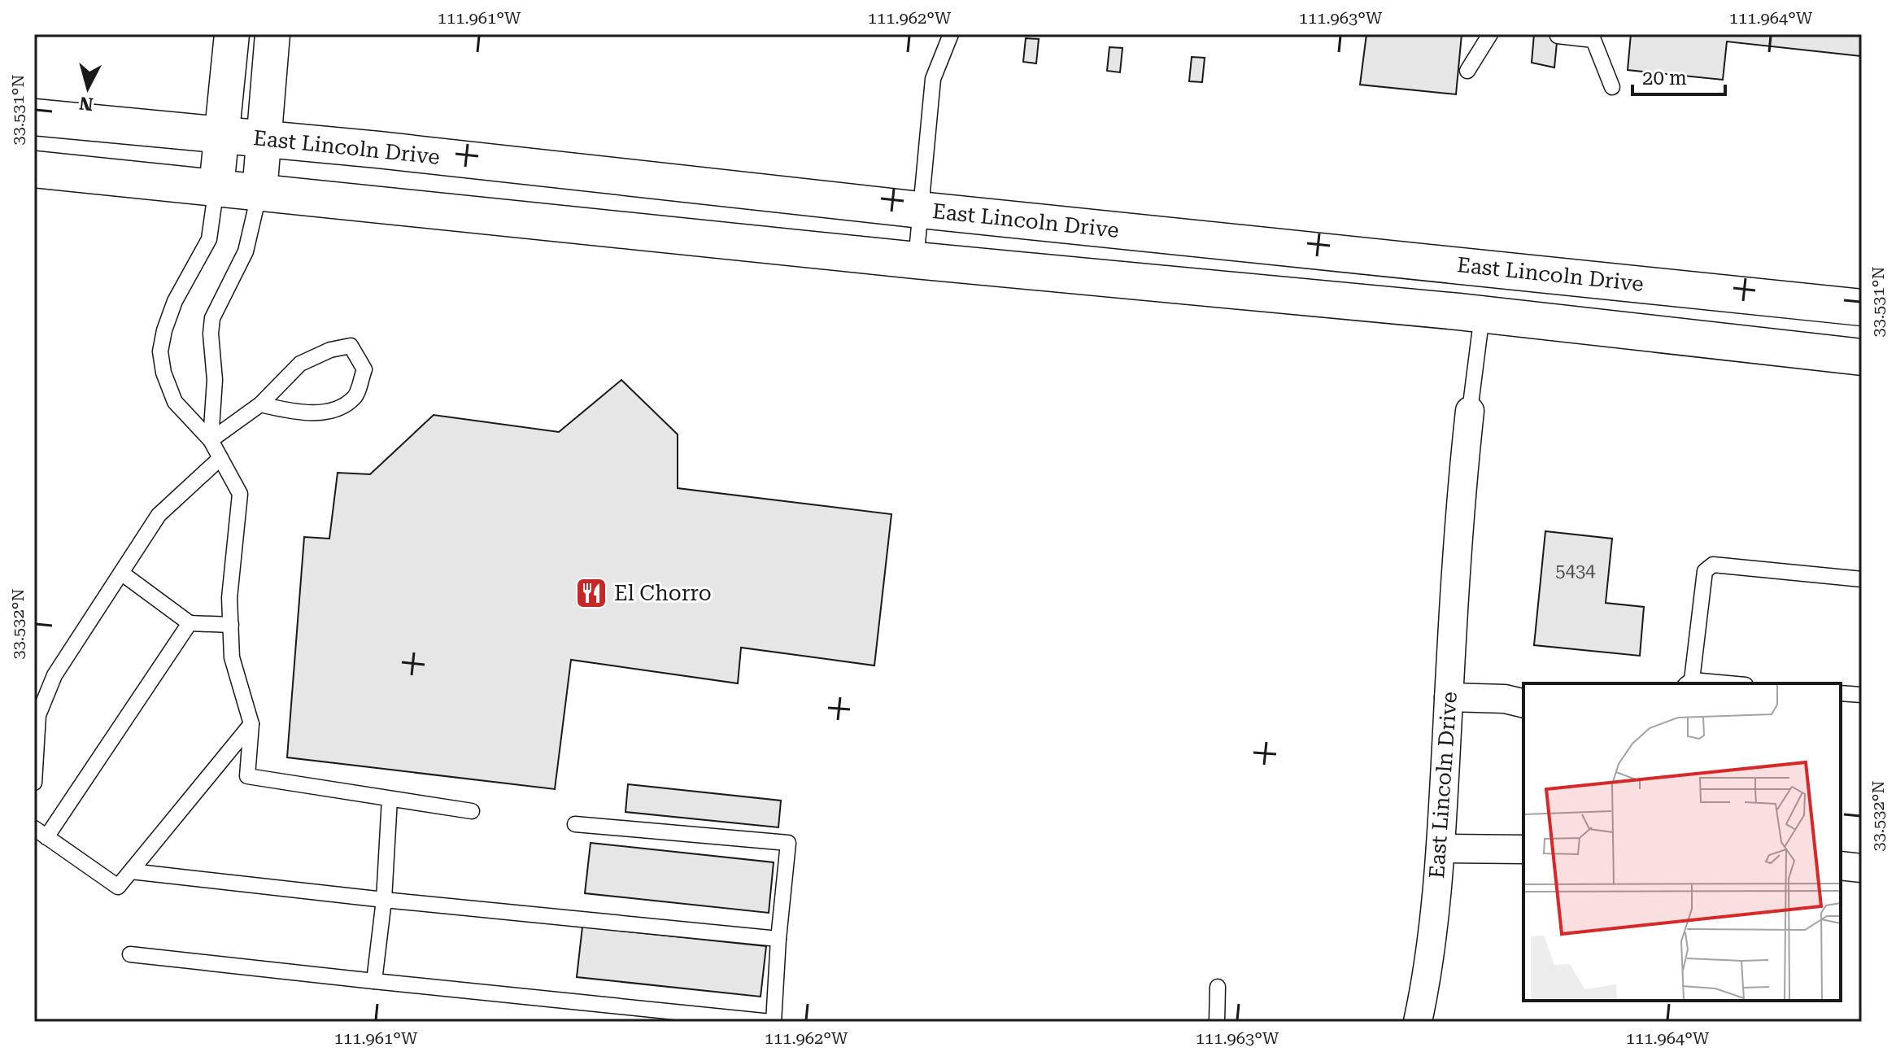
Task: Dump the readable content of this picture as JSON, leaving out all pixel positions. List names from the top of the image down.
{
  "streets": {
    "main road": ["East Lincoln Drive"]
  },
  "places": {
    "restaurant": ["El Chorro"]
  },
  "house_numbers": ["5434"],
  "scale_bar": "20 m",
  "north": "bottom",
  "coordinates": [
    "111.961°W",
    "111.962°W",
    "111.963°W",
    "111.964°W",
    "33.531°N",
    "33.532°N"
  ]
}
